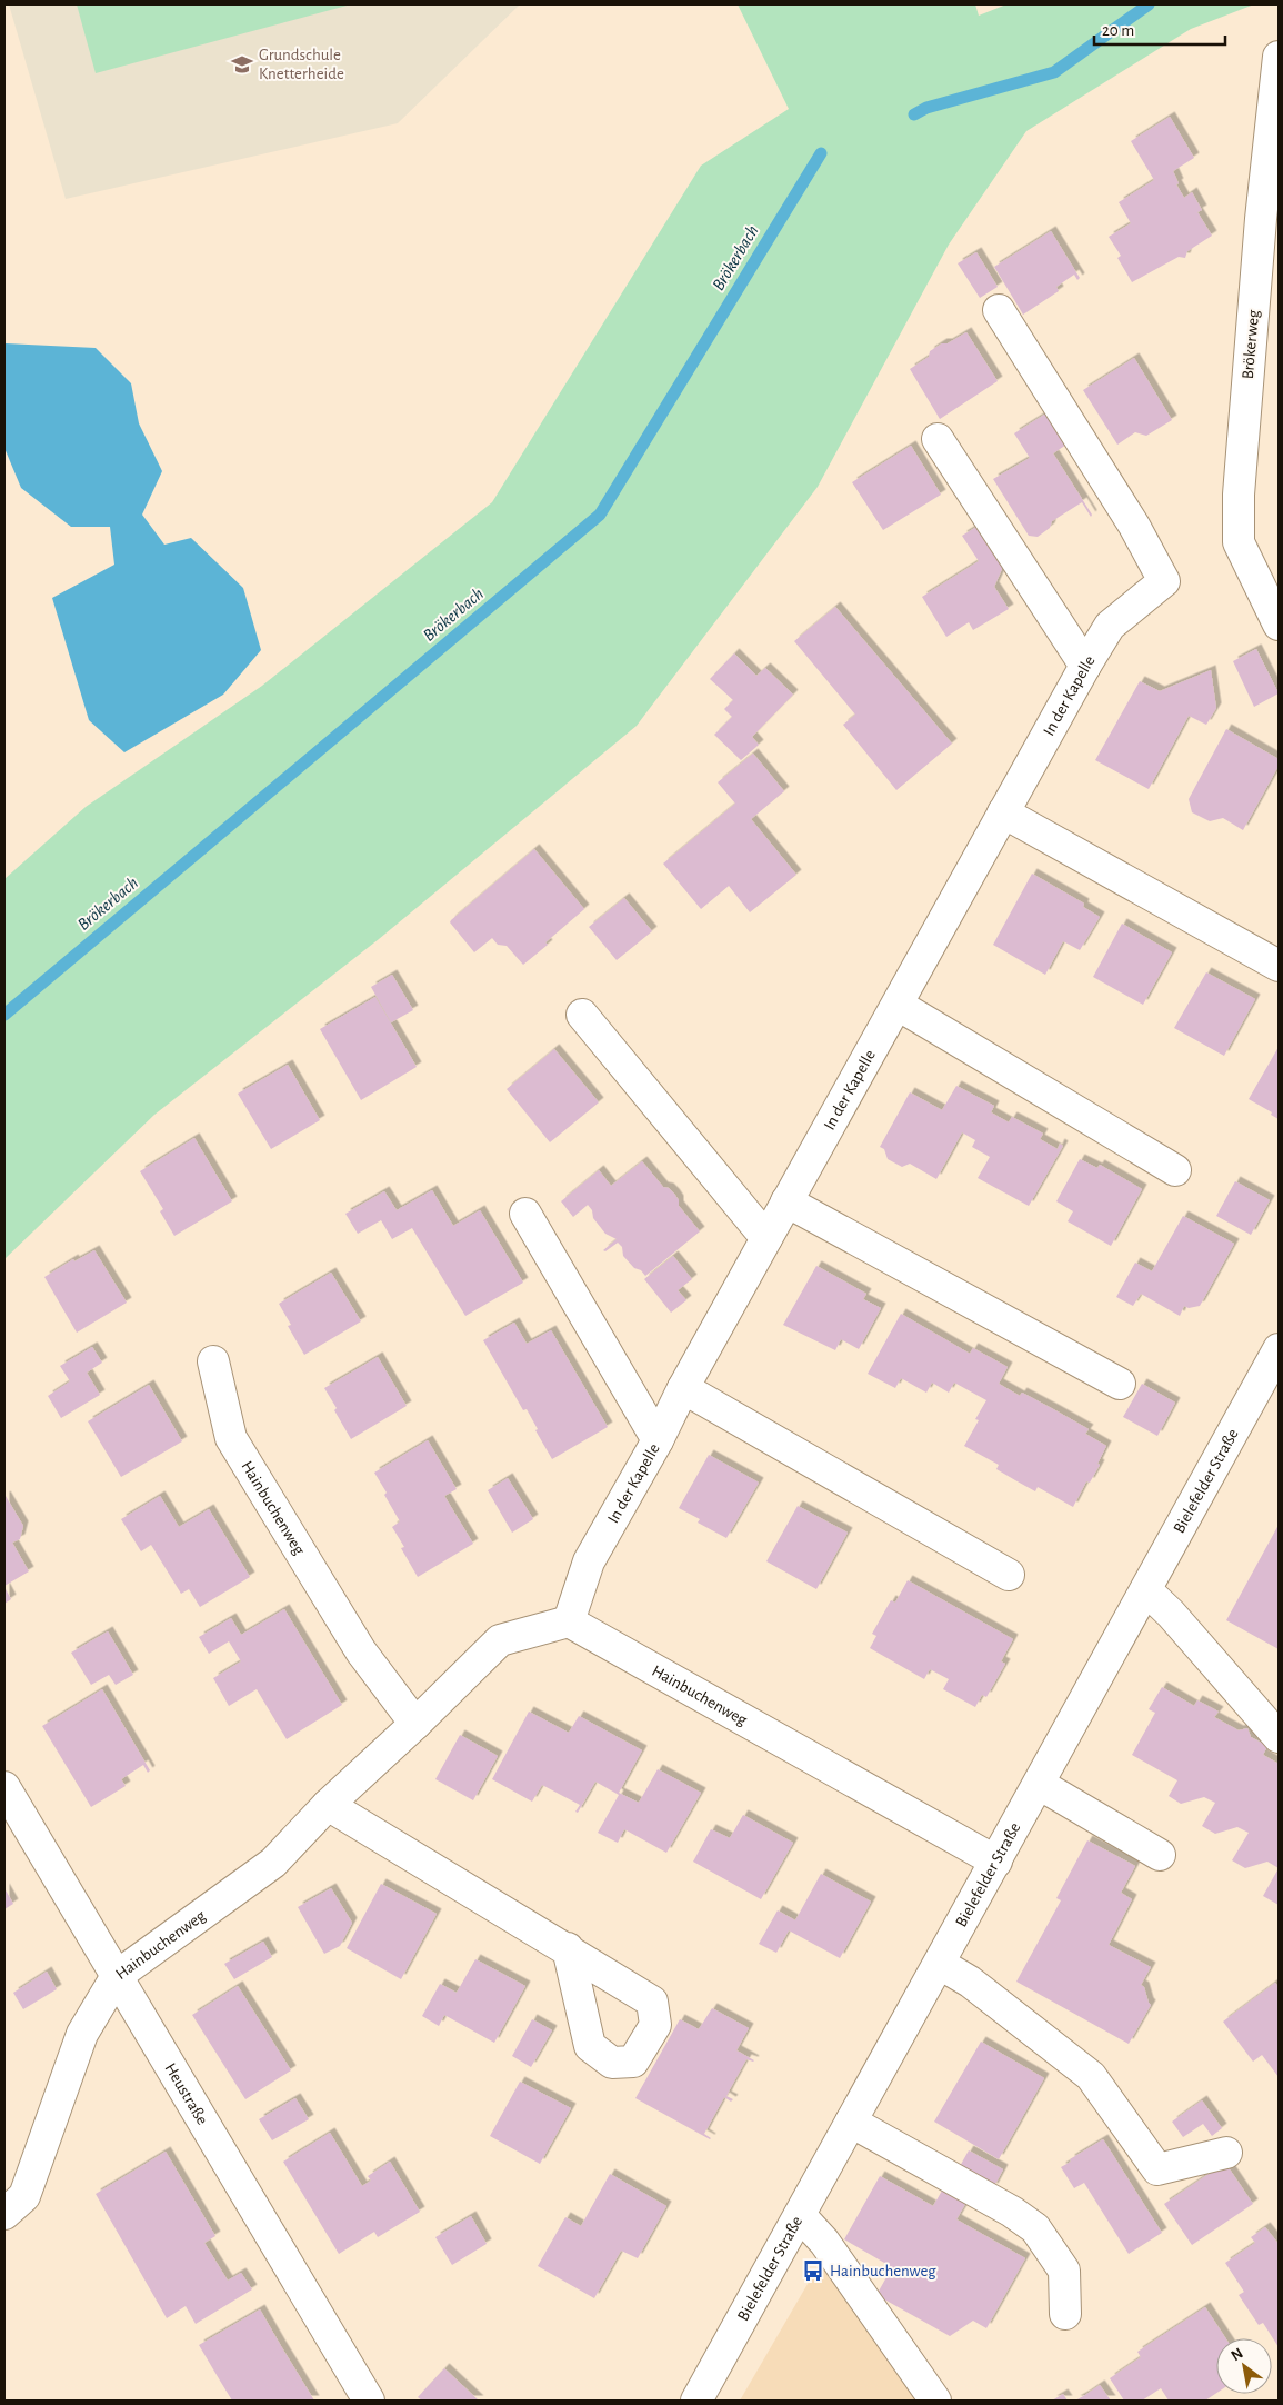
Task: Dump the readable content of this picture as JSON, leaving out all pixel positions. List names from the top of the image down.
{
  "streets": {
    "street": [
      "Brökerweg",
      "In der Kapelle",
      "Bielefelder Straße",
      "Hainbuchenweg",
      "Heustraße"
    ]
  },
  "crossings": [
    ["In der Kapelle", "Hainbuchenweg"],
    ["Bielefelder Straße", "Hainbuchenweg"],
    ["Hainbuchenweg", "Heustraße"]
  ],
  "water": ["Brökerbach"],
  "places": {
    "school or university": ["Grundschule Knetterheide"],
    "bus stop": ["Hainbuchenweg"]
  },
  "scale_bar": "20 m",
  "north": "top left"
}
